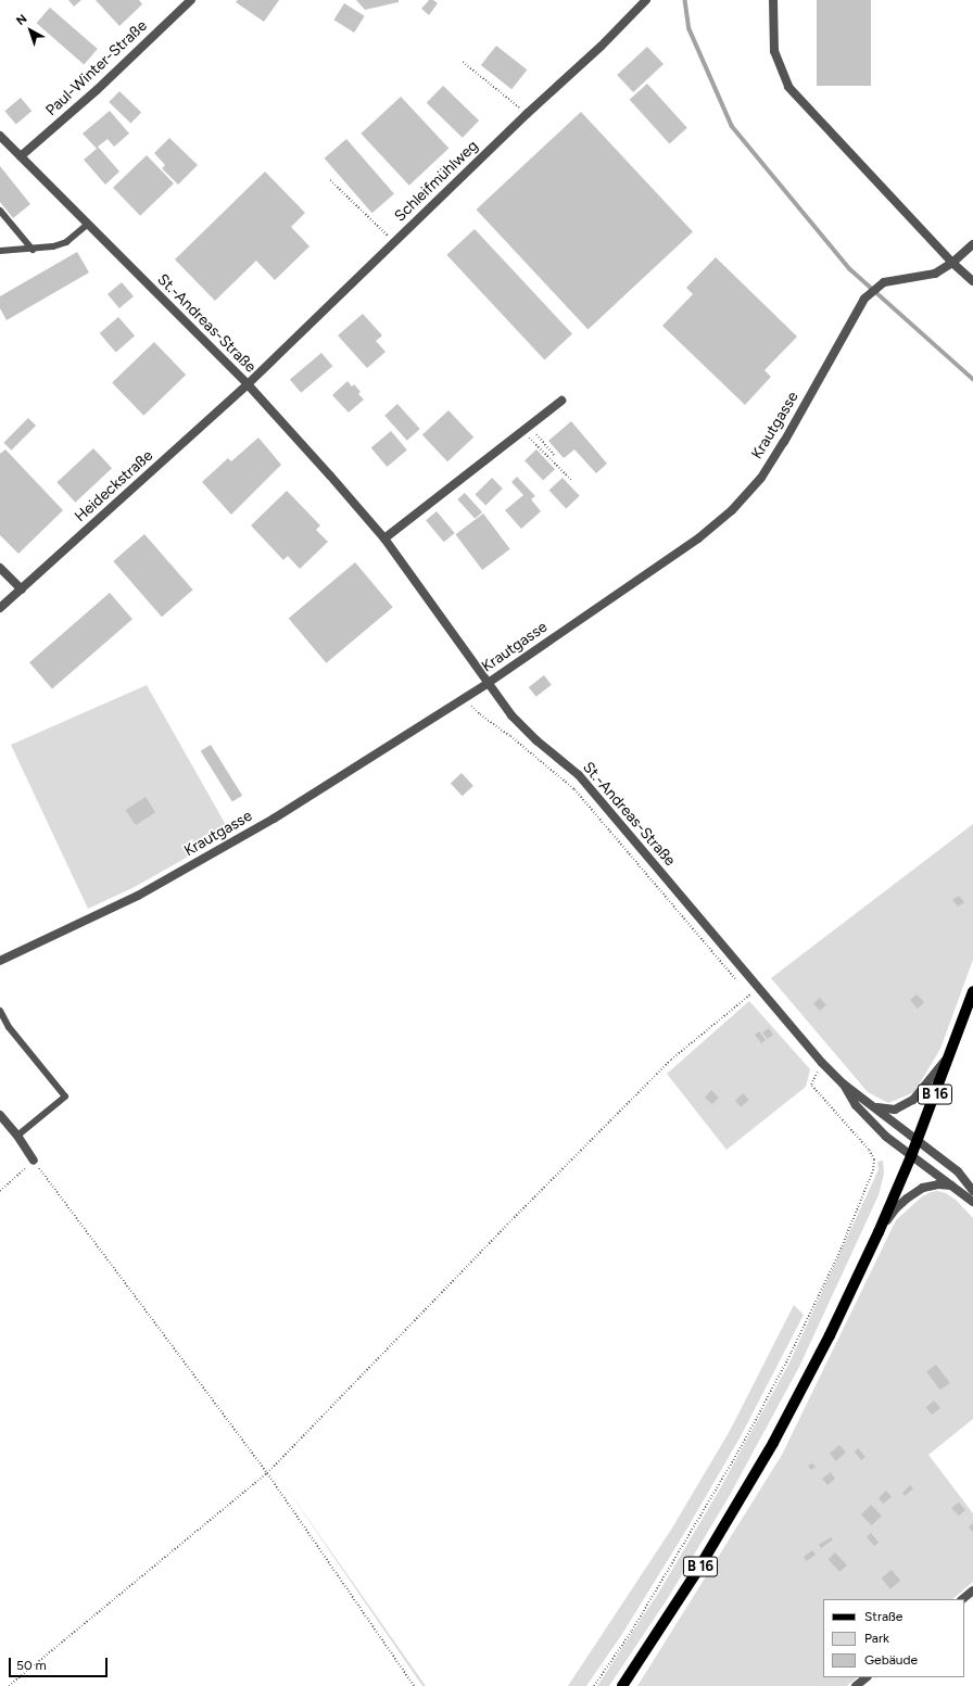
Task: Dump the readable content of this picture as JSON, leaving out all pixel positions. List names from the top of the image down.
{
  "streets": {
    "main road": ["B 16"],
    "street": [
      "Paul-Winter-Straße",
      "Schleifmühlweg",
      "St.-Andreas-Straße",
      "Krautgasse",
      "Heideckstraße"
    ]
  },
  "crossings": [
    ["Paul-Winter-Straße", "St.-Andreas-Straße"],
    ["Schleifmühlweg", "St.-Andreas-Straße"],
    ["Schleifmühlweg", "Heideckstraße"],
    ["St.-Andreas-Straße", "Krautgasse"],
    ["St.-Andreas-Straße", "Heideckstraße"]
  ],
  "legend": ["Straße", "Park", "Gebäude"],
  "scale_bar": "50 m",
  "north": "top left"
}
